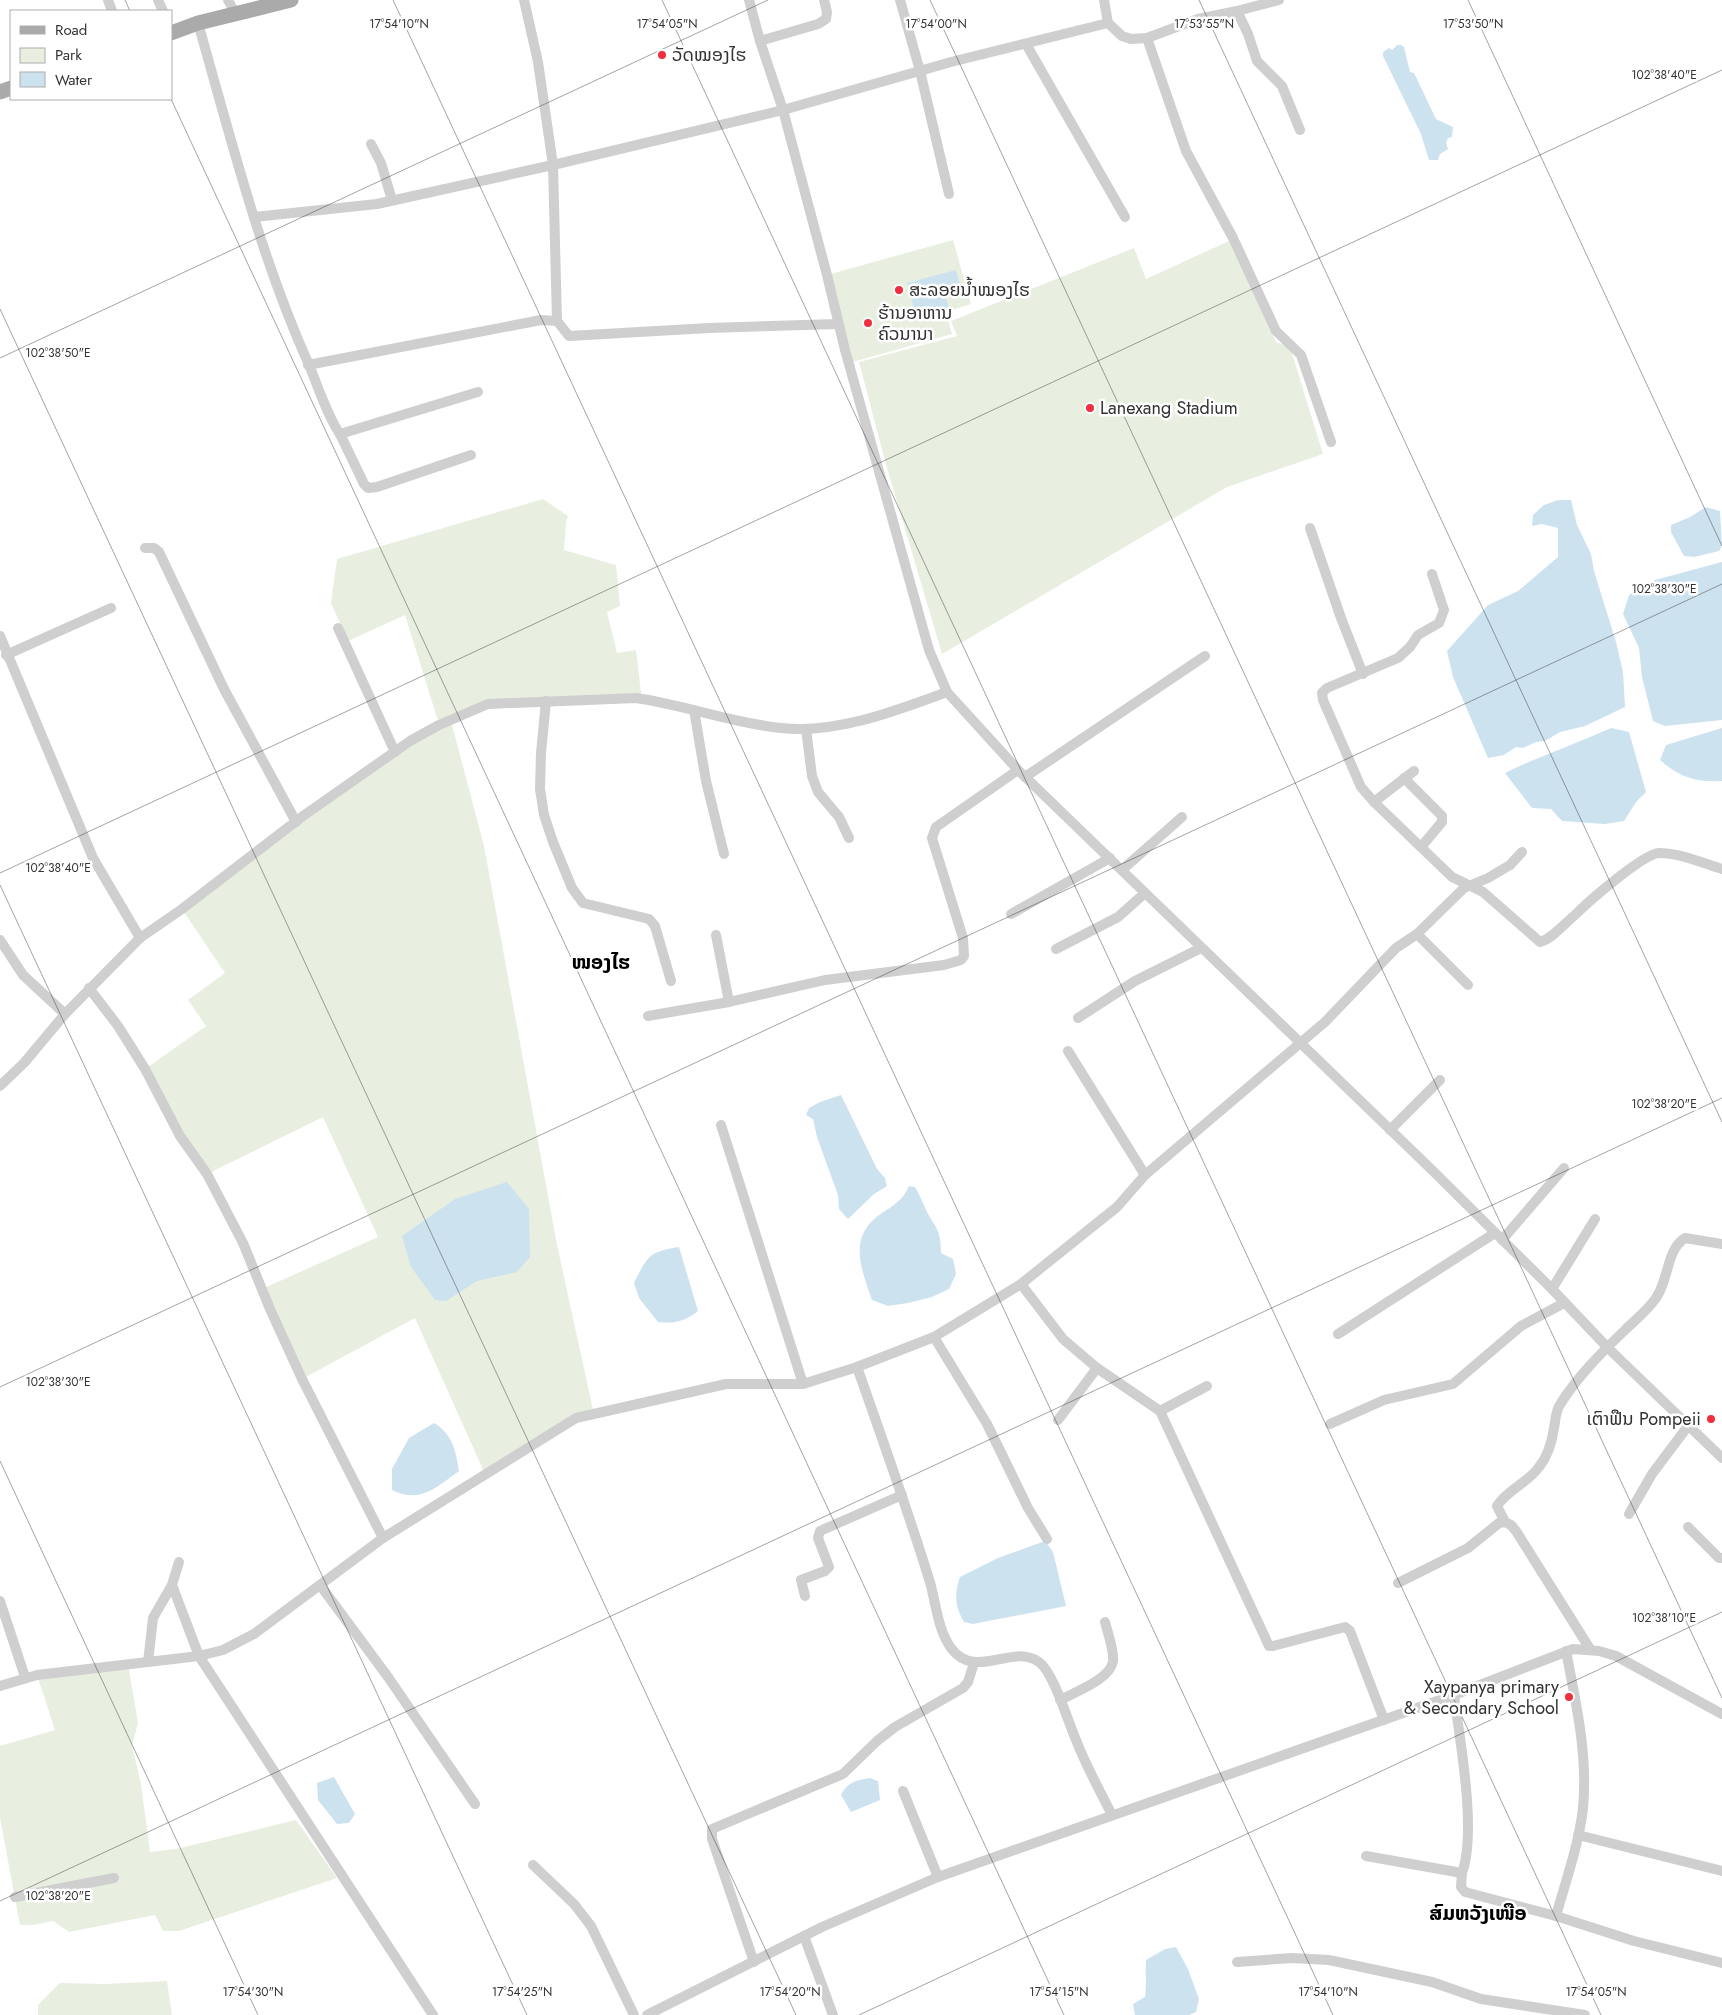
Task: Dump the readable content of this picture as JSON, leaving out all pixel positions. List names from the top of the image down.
{
  "districts": ["ໜອງໄຮ", "ສົມຫວັງເໜືອ"],
  "places": [
    "ວັດໝອງໄຮ",
    "ສະລອຍນ້ຳໝອງໄຮ",
    "ຮ້ານອາຫານ ຄົວນານາ",
    "Lanexang Stadium",
    "ເຕົາຟືນ Pompeii",
    "Xaypanya primary & Secondary School"
  ],
  "legend": ["Road", "Park", "Water"],
  "coordinates": [
    "17°54'05\"N",
    "17°53'55\"N",
    "17°54'10\"N",
    "17°54'00\"N",
    "17°53'50\"N",
    "102°38'40\"E",
    "102°38'50\"E",
    "102°38'30\"E",
    "102°38'20\"E",
    "102°38'10\"E",
    "17°54'30\"N",
    "17°54'25\"N",
    "17°54'20\"N",
    "17°54'15\"N"
  ]
}
